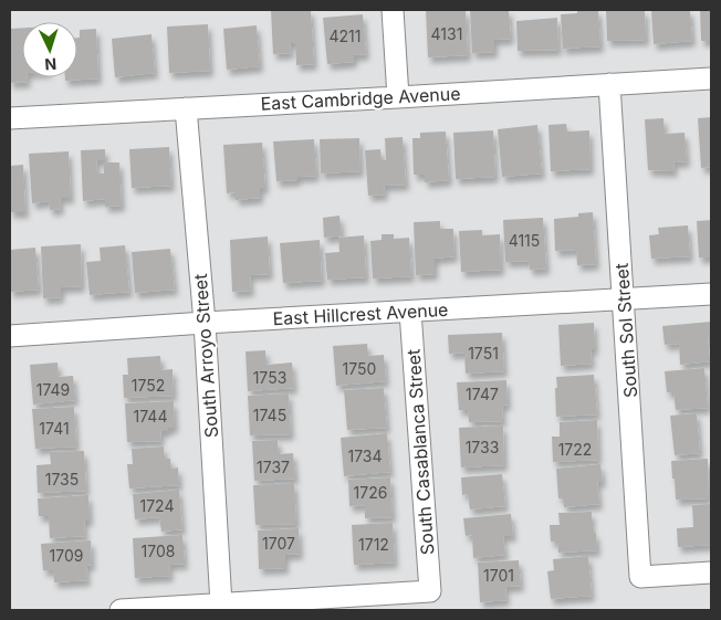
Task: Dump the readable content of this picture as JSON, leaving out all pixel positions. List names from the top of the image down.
{
  "streets": {
    "street": [
      "East Cambridge Avenue",
      "East Hillcrest Avenue",
      "South Sol Street",
      "South Arroyo Street",
      "South Casablanca Street"
    ]
  },
  "crossings": [
    ["East Cambridge Avenue", "South Sol Street"],
    ["East Cambridge Avenue", "South Arroyo Street"],
    ["East Hillcrest Avenue", "South Sol Street"],
    ["East Hillcrest Avenue", "South Arroyo Street"],
    ["East Hillcrest Avenue", "South Casablanca Street"],
    ["South Arroyo Street", "South Casablanca Street"]
  ],
  "house_numbers": [
    "4131",
    "4211",
    "4115",
    "1751",
    "1750",
    "1753",
    "1752",
    "1749",
    "1747",
    "1745",
    "1744",
    "1741",
    "1733",
    "1722",
    "1734",
    "1737",
    "1735",
    "1726",
    "1724",
    "1707",
    "1712",
    "1708",
    "1709",
    "1701"
  ],
  "north": "bottom"
}
